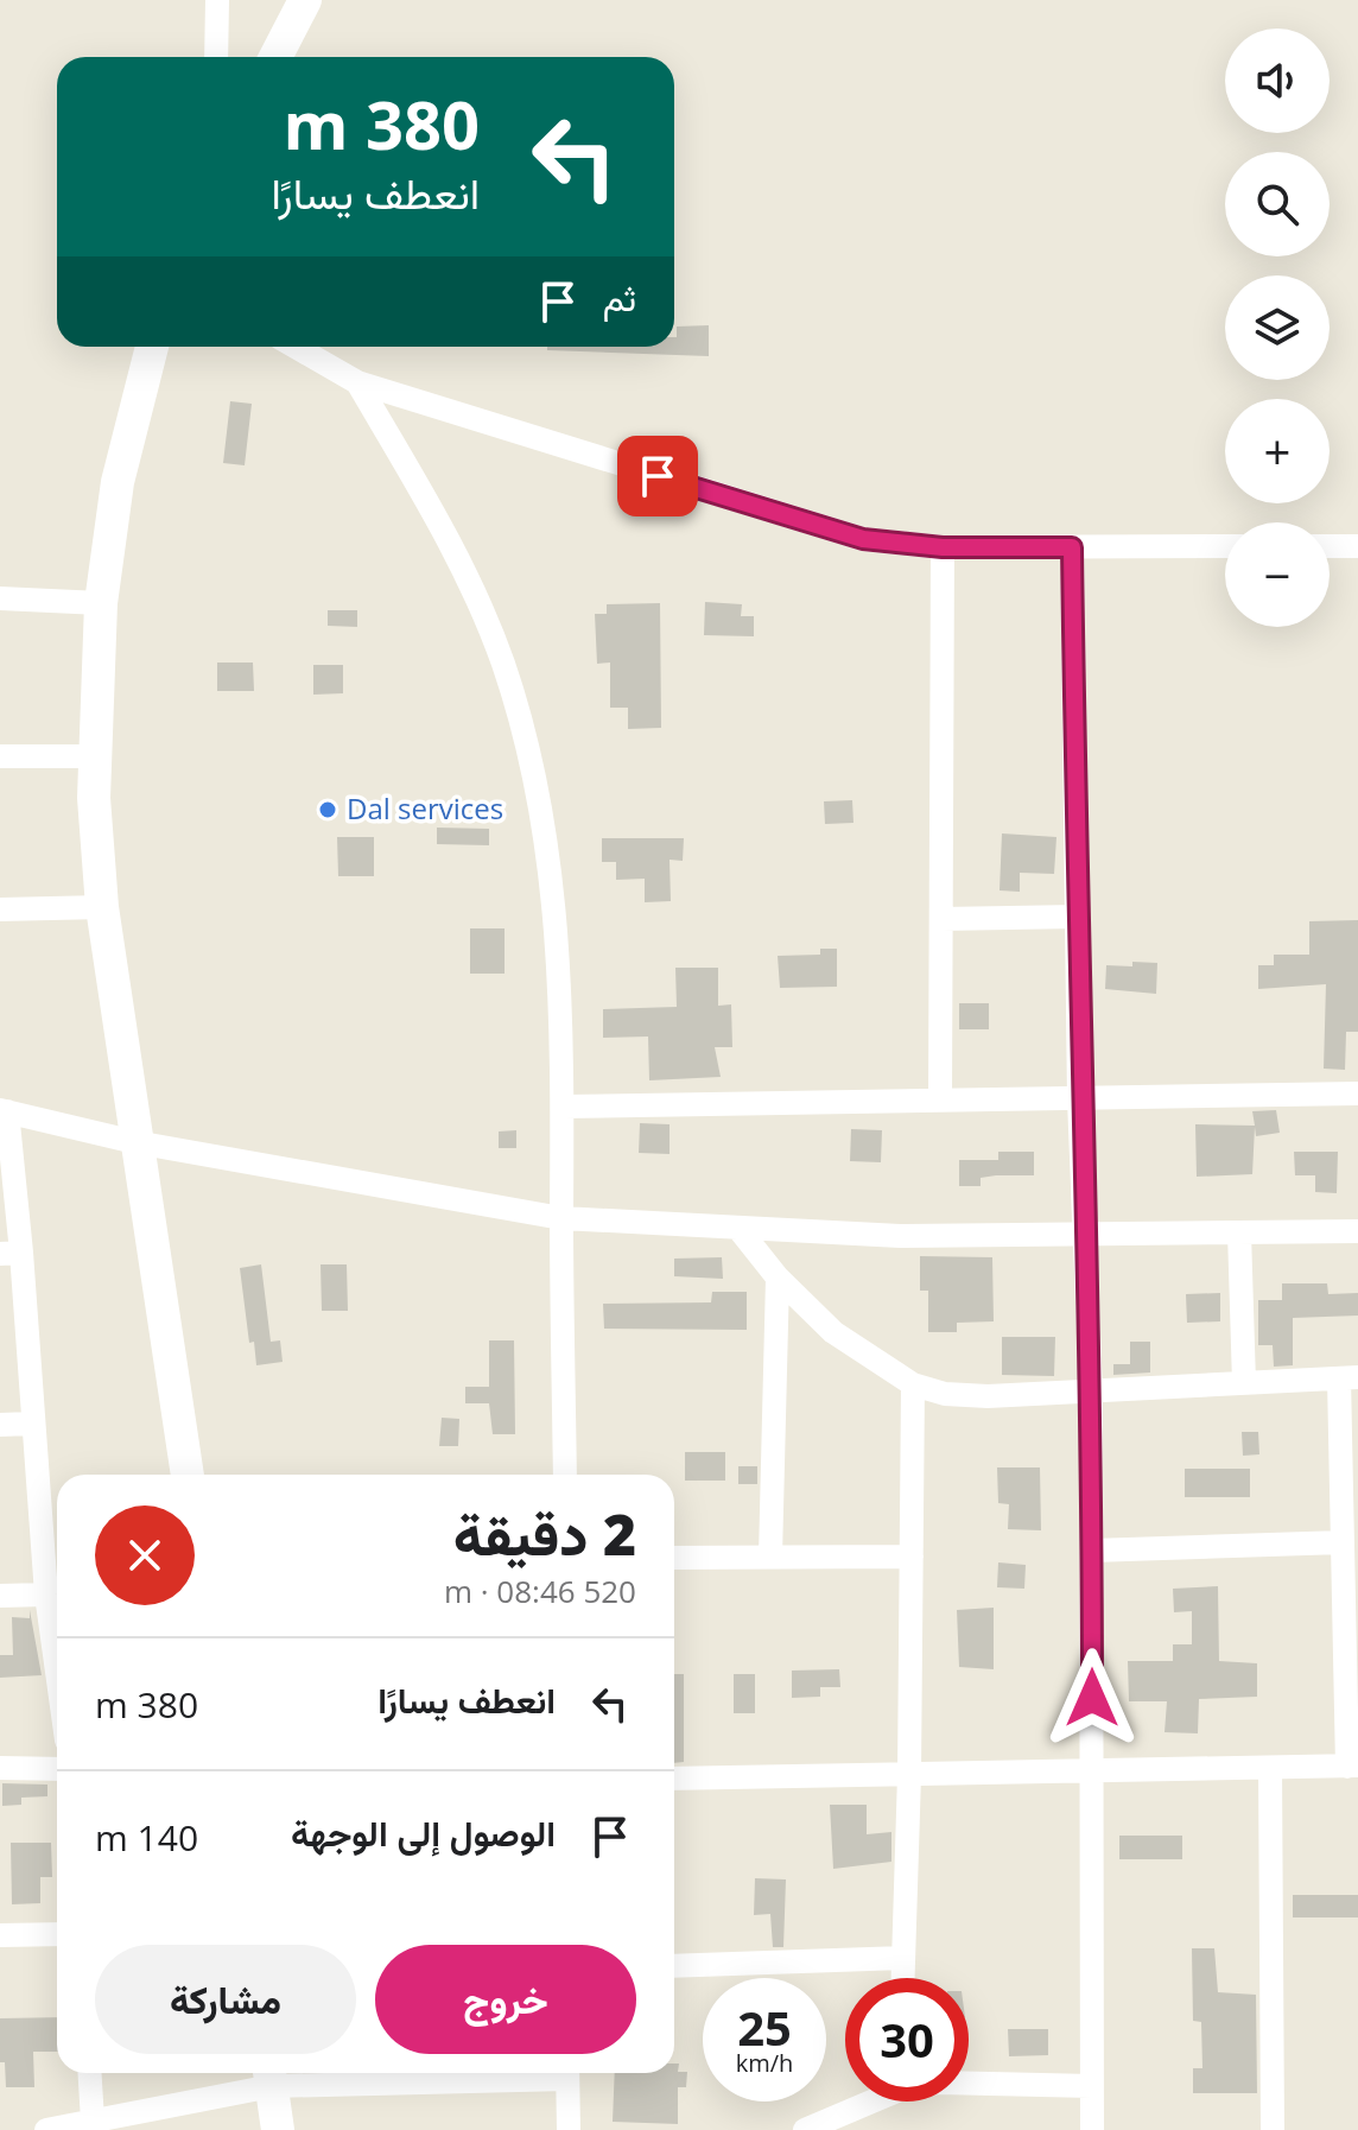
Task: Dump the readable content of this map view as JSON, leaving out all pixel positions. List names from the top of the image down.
{
  "places": ["Dal services"],
  "page": {
    "map_buttons": ["+", "−"],
    "turn": ["380 m", "انعطف يسارًا"],
    "then": "ثم",
    "heading": ["2 دقيقة", "520 m · 08:46"],
    "list": [
      {
        "name": "انعطف يسارًا",
        "value": "380 m"
      },
      {
        "name": "الوصول إلى الوجهة",
        "value": "140 m"
      }
    ],
    "buttons": ["خروج", "مشاركة"],
    "speed": "25 km/h",
    "limit": "30"
  }
}
